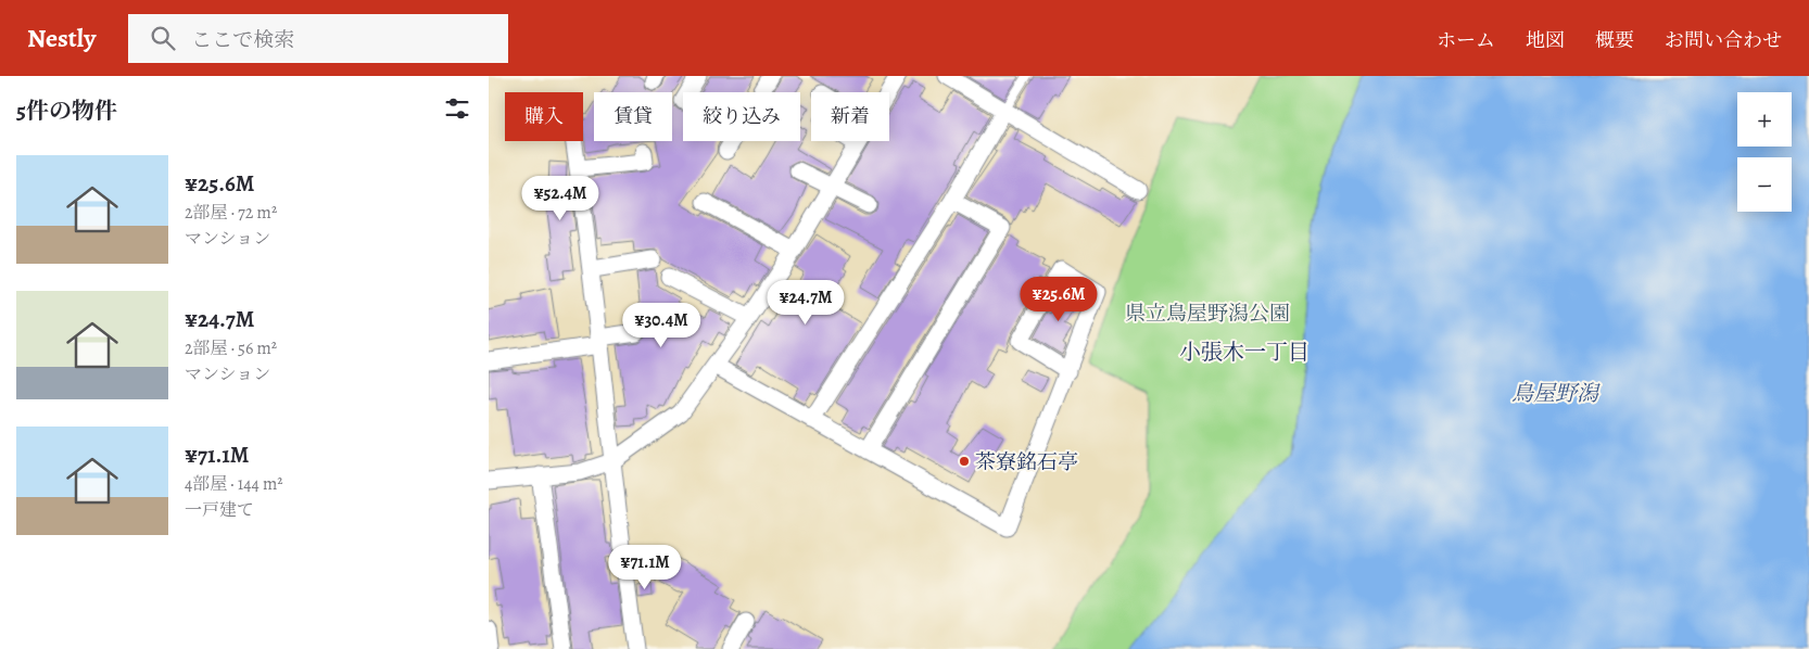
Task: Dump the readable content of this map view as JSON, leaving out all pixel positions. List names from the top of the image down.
{
  "districts": ["小張木一丁目"],
  "water": ["鳥屋野潟"],
  "parks": ["県立鳥屋野潟公園"],
  "places": ["茶寮銘石亭"],
  "page": {
    "header": "Nestly",
    "search": "ここで検索",
    "nav": [
      "ホーム",
      "地図",
      "概要",
      "お問い合わせ"
    ],
    "heading": "5件の物件",
    "map_buttons": ["+", "−"],
    "chip": [
      "購入",
      "賃貸",
      "絞り込み",
      "新着"
    ],
    "list": [
      {
        "name": "¥25.6M",
        "note": "2部屋 · 72 m² · マンション"
      },
      {
        "name": "¥24.7M",
        "note": "2部屋 · 56 m² · マンション"
      },
      {
        "name": "¥71.1M",
        "note": "4部屋 · 144 m² · 一戸建て"
      }
    ],
    "price": [
      "¥52.4M",
      "¥25.6M",
      "¥24.7M",
      "¥30.4M",
      "¥71.1M"
    ]
  }
}
